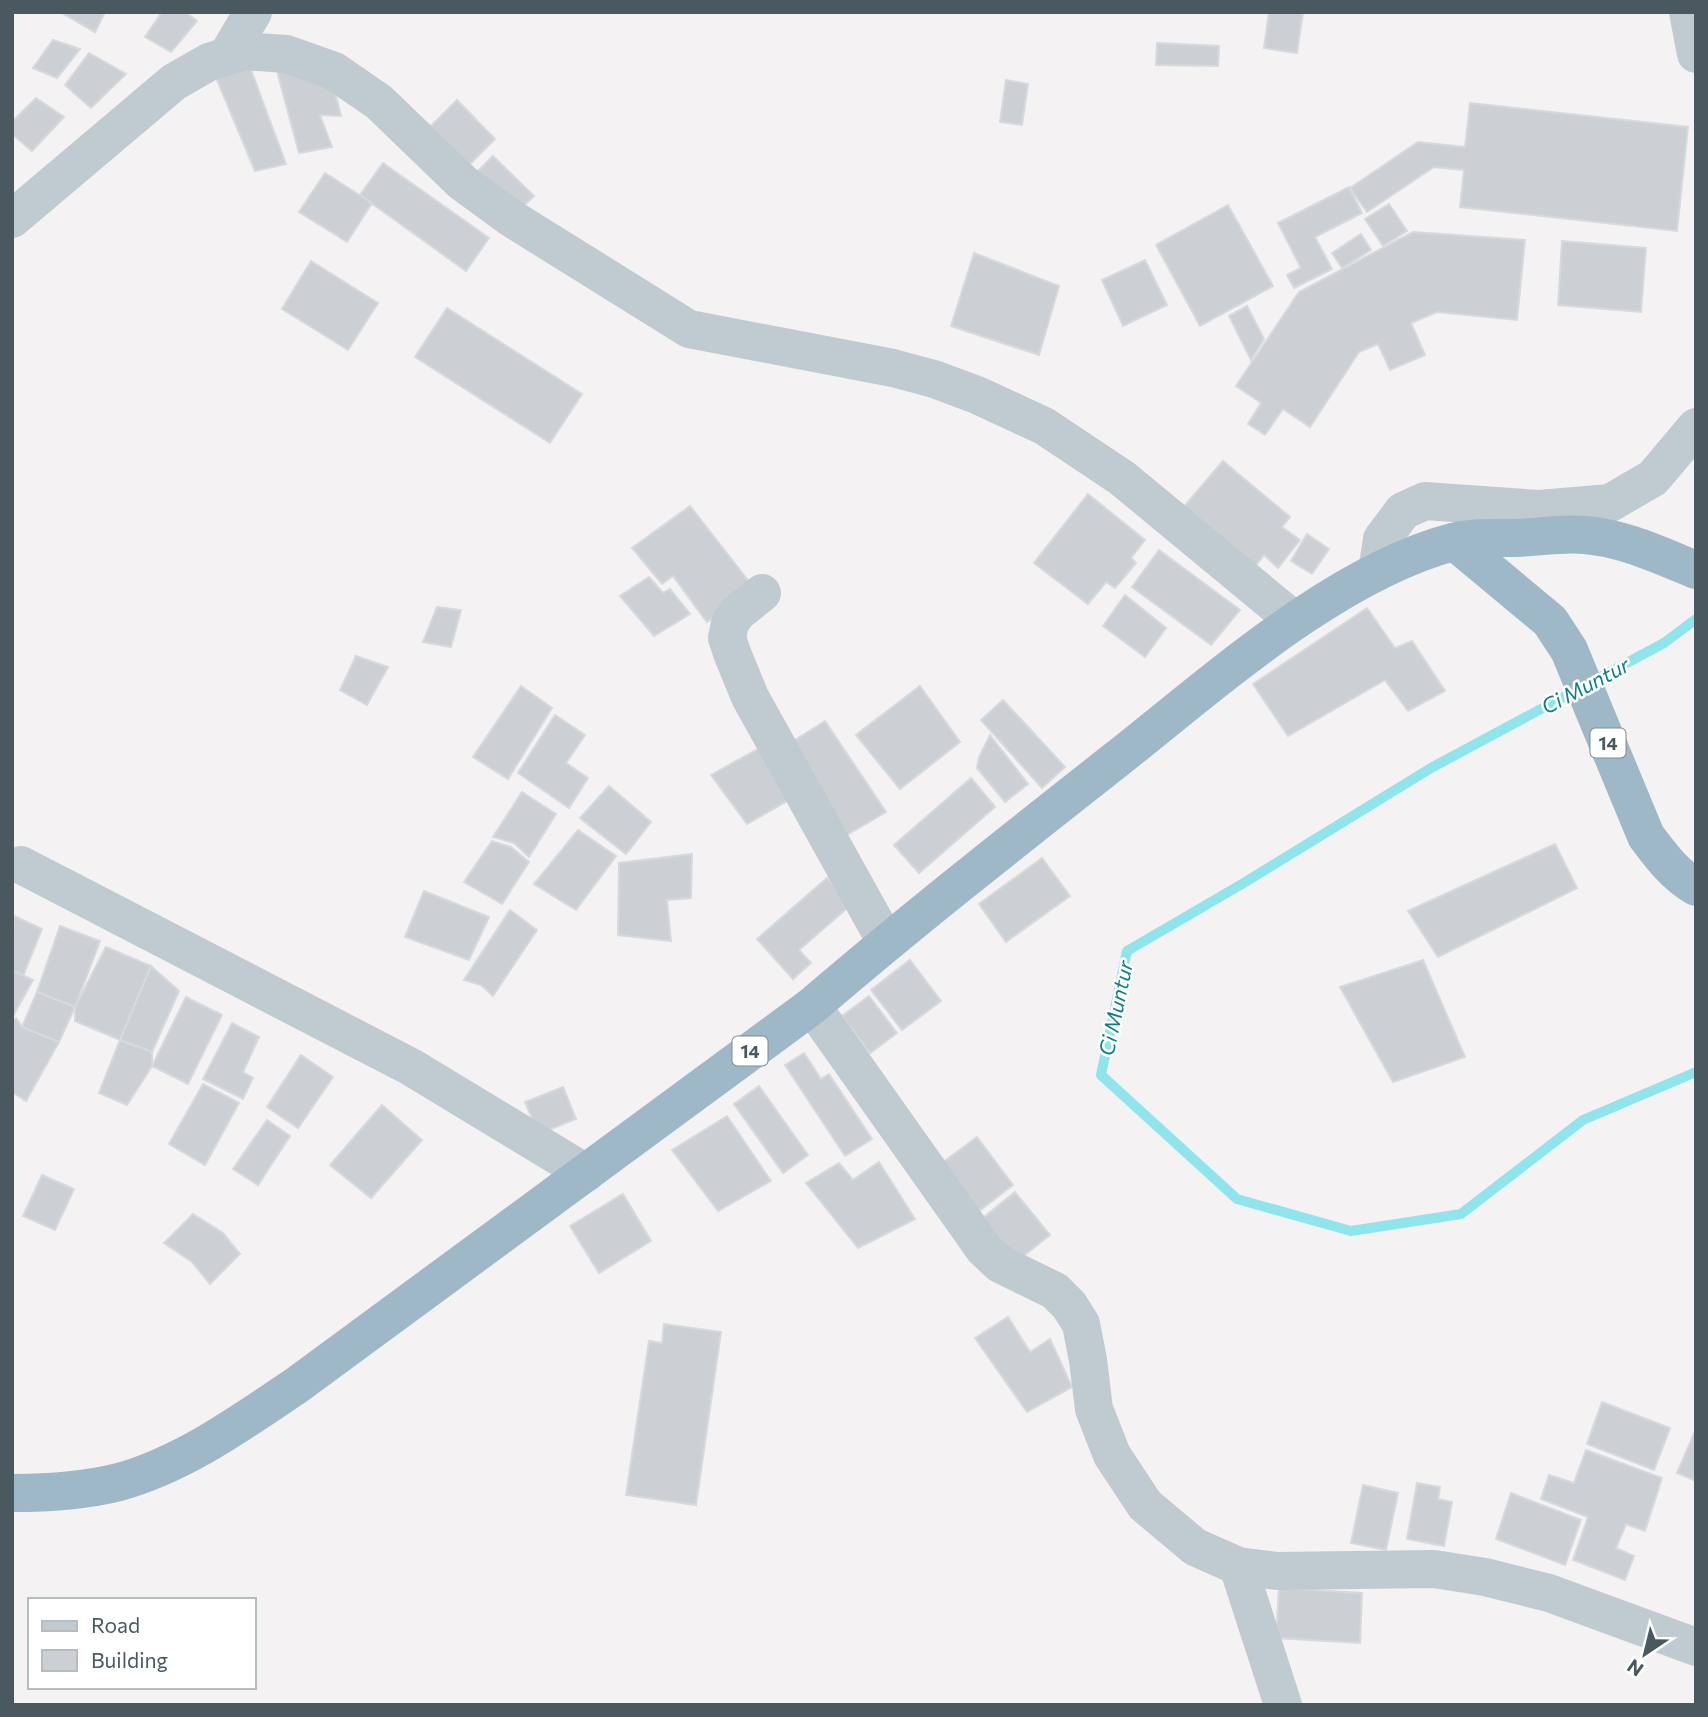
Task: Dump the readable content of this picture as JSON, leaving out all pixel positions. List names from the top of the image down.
{
  "streets": {
    "highway": ["14"]
  },
  "water": ["Ci Muntur"],
  "legend": ["Road", "Building"],
  "north": "bottom left"
}
